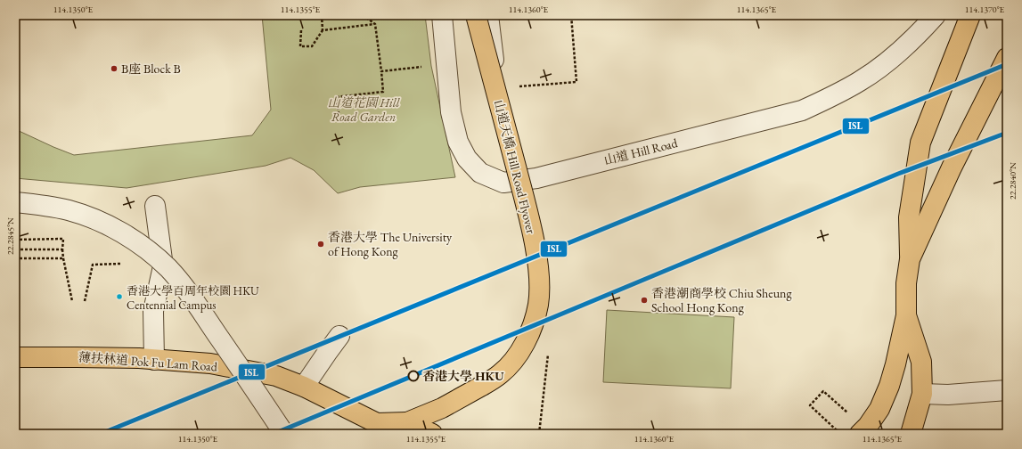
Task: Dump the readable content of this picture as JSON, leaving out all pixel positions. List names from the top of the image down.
{
  "streets": {
    "main road": ["山道天橋 Hill Road Flyover", "薄扶林道 Pok Fu Lam Road"],
    "street": ["山道 Hill Road"]
  },
  "crossings": [
    ["山道天橋 Hill Road Flyover", "薄扶林道 Pok Fu Lam Road"]
  ],
  "parks": ["山道花園 Hill Road Garden"],
  "places": [
    "B座 Block B",
    "香港大學 The University of Hong Kong",
    "香港大學百周年校園 HKU Centennial Campus",
    "香港潮商學校 Chiu Sheung School Hong Kong",
    "香港大學 HKU"
  ],
  "lines": ["transit line ISL"],
  "coordinates": [
    "114.1350°E",
    "114.1355°E",
    "114.1360°E",
    "114.1365°E",
    "114.1370°E",
    "22.2840°N",
    "22.2845°N"
  ]
}
